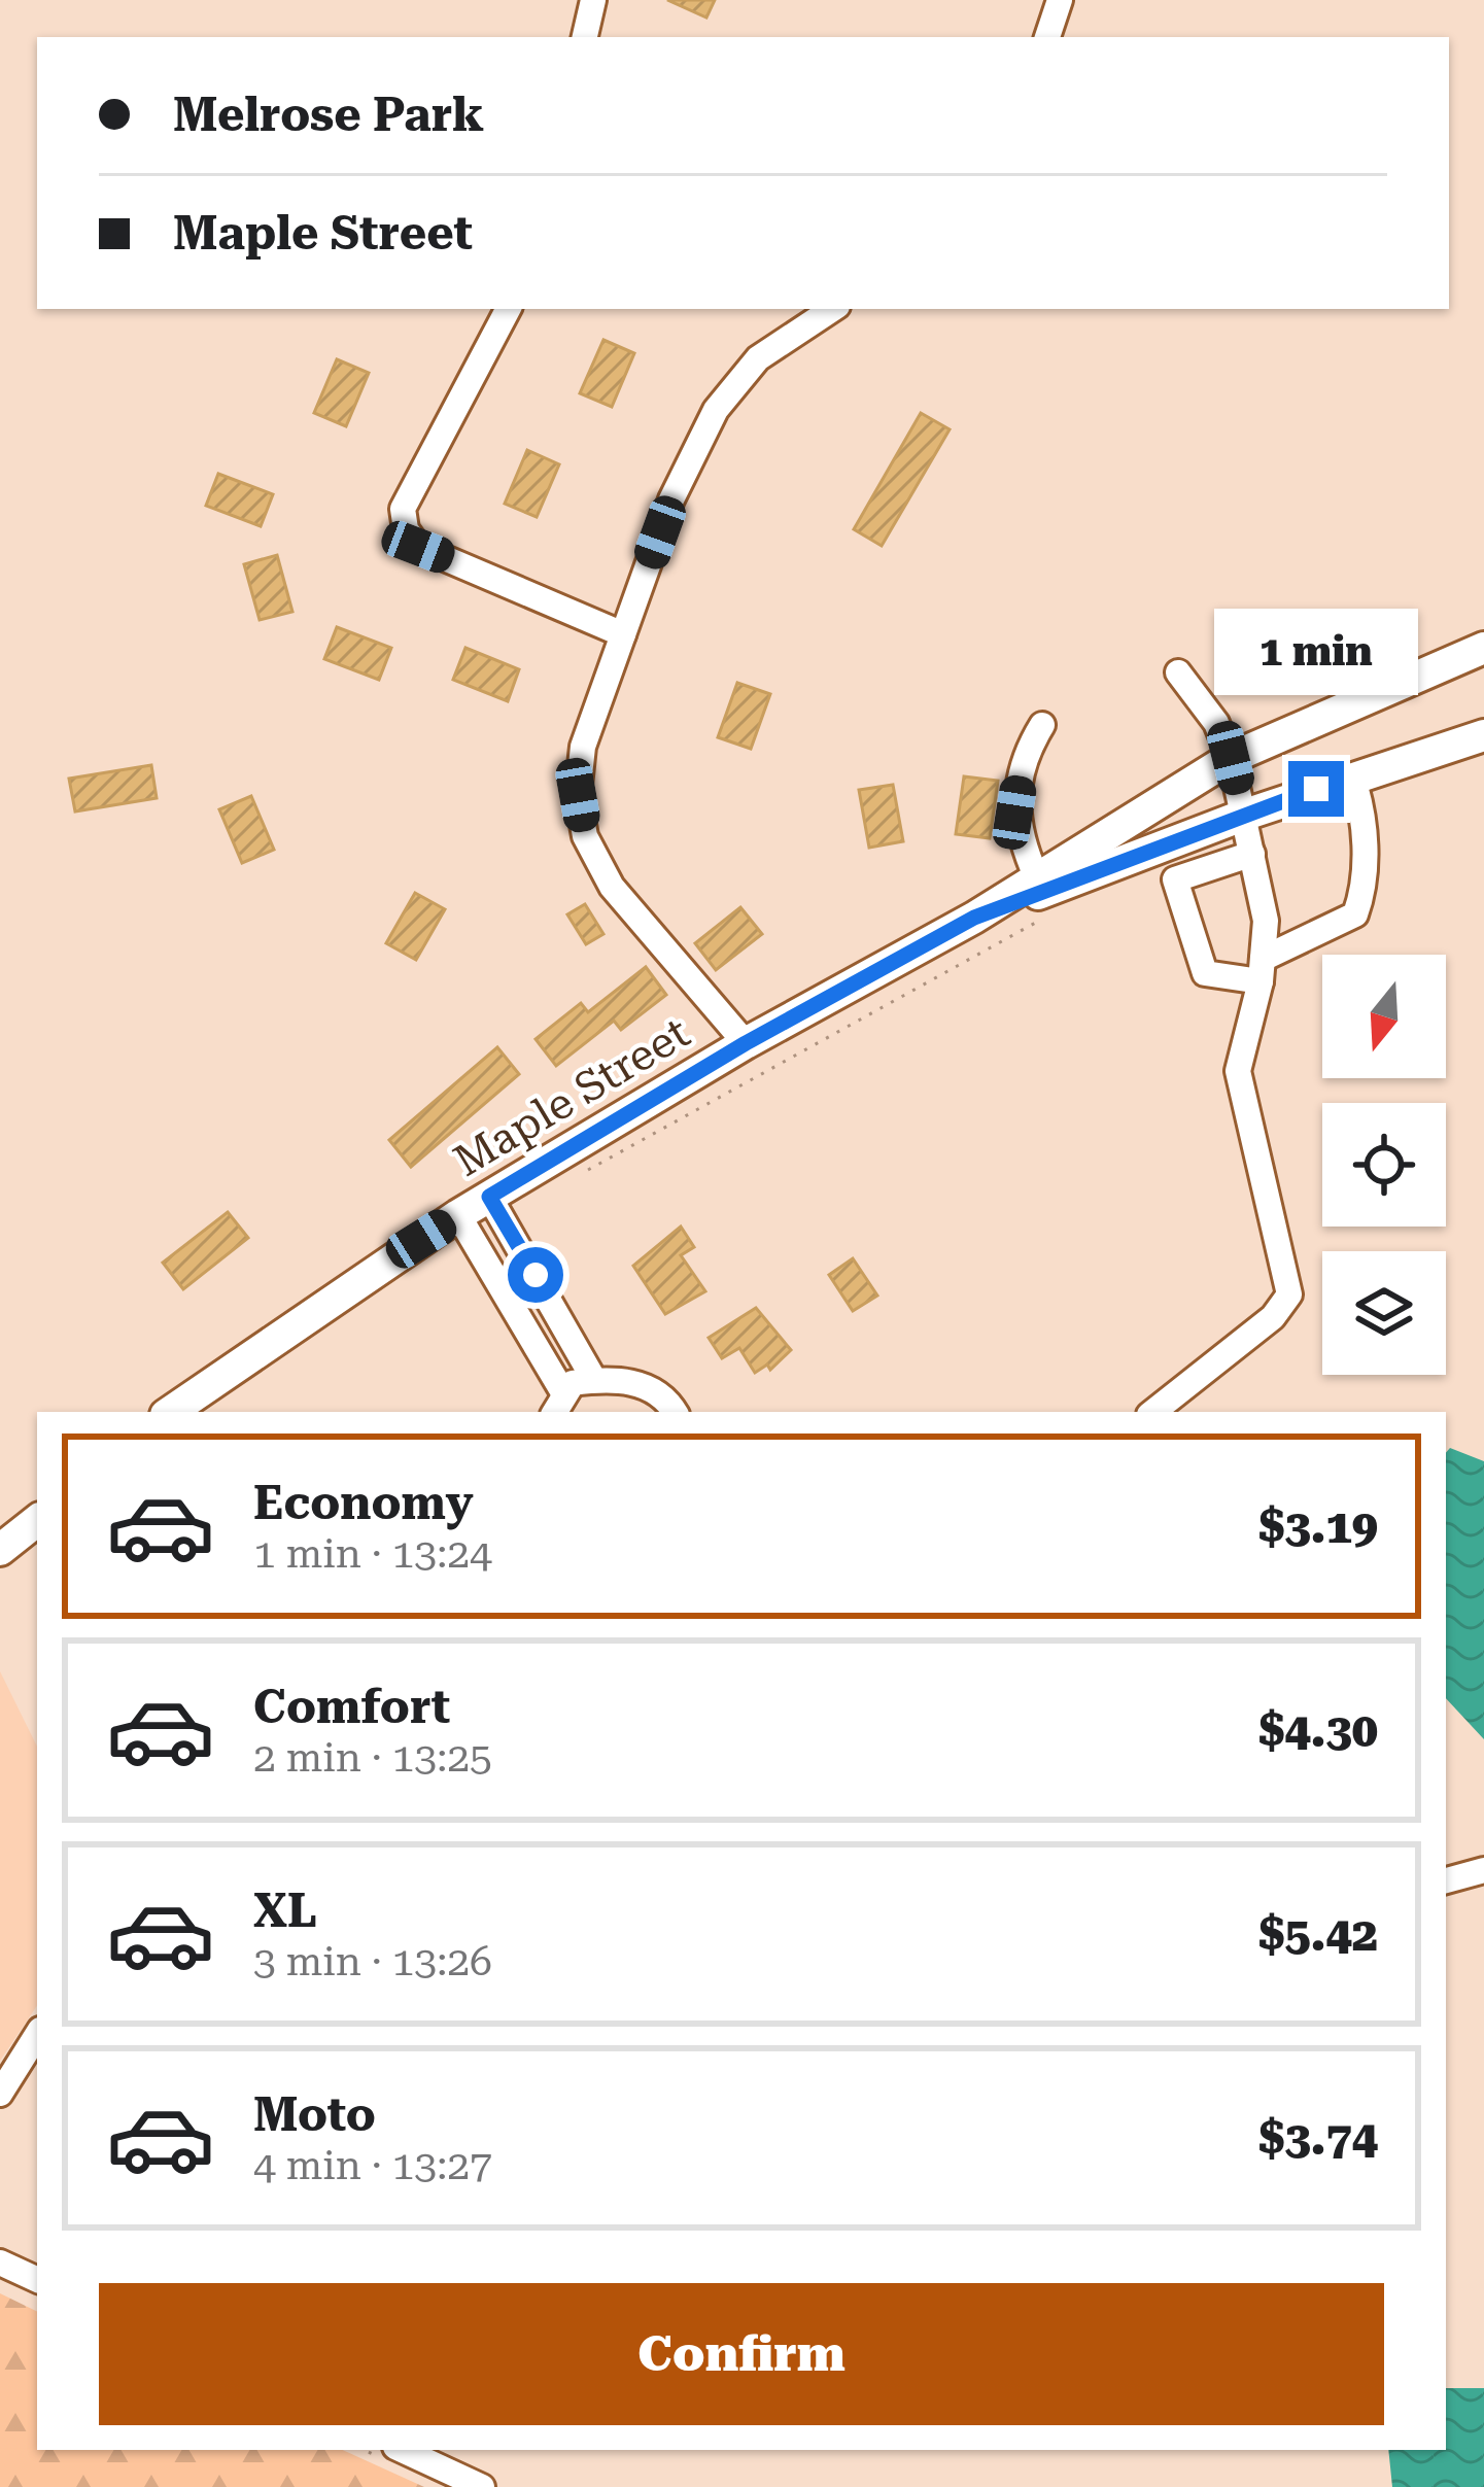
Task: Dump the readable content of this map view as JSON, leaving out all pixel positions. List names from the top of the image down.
{
  "streets": {
    "main road": ["Maple Street"]
  },
  "north": "bottom",
  "page": {
    "banner": ["Melrose Park", "Maple Street"],
    "bubble": "1 min",
    "list": [
      {
        "name": "Economy",
        "note": "1 min · 13:24",
        "value": "$3.19"
      },
      {
        "name": "Comfort",
        "note": "2 min · 13:25",
        "value": "$4.30"
      },
      {
        "name": "XL",
        "note": "3 min · 13:26",
        "value": "$5.42"
      },
      {
        "name": "Moto",
        "note": "4 min · 13:27",
        "value": "$3.74"
      }
    ],
    "buttons": "Confirm"
  }
}
